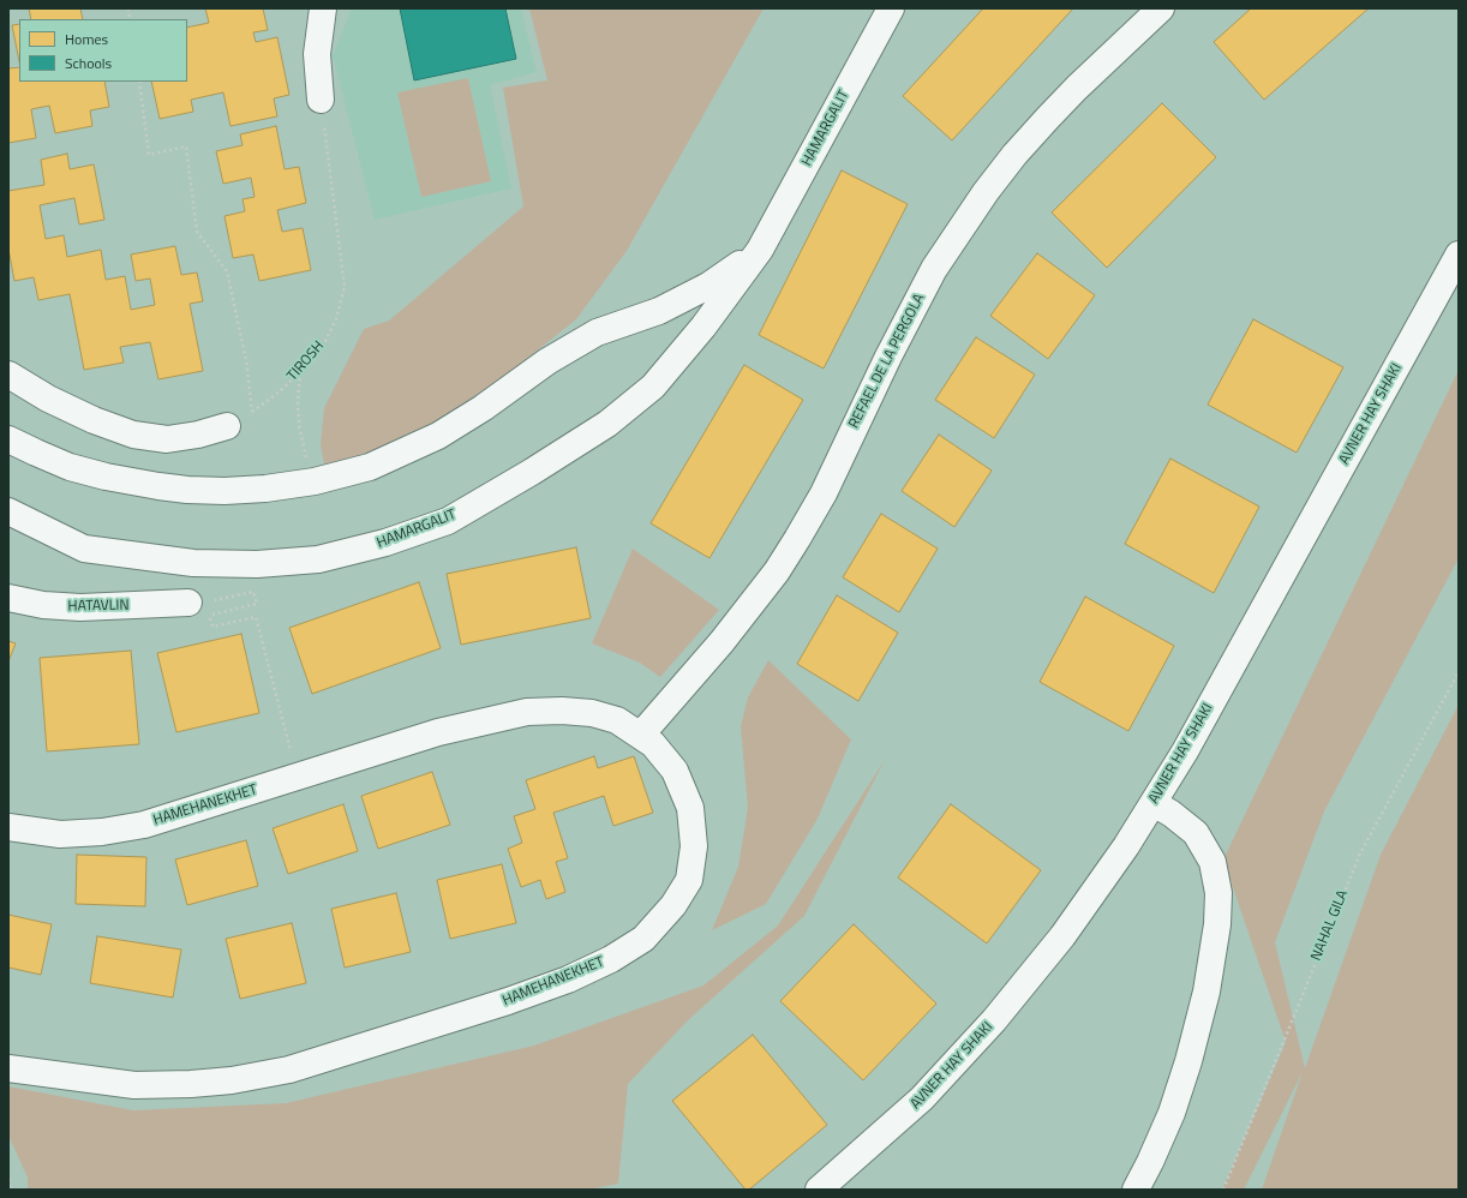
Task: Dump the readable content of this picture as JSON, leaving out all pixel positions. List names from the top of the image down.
{
  "streets": {
    "street": [
      "HAMARGALIT",
      "REFAEL DE LA PERGOLA",
      "AVNER HAY SHAKI",
      "HATAVLIN",
      "HAMEHANEKHET"
    ],
    "path": ["TIROSH", "NAHAL GILA"]
  },
  "crossings": [
    ["REFAEL DE LA PERGOLA", "HAMEHANEKHET"]
  ],
  "legend": ["Homes", "Schools"]
}
